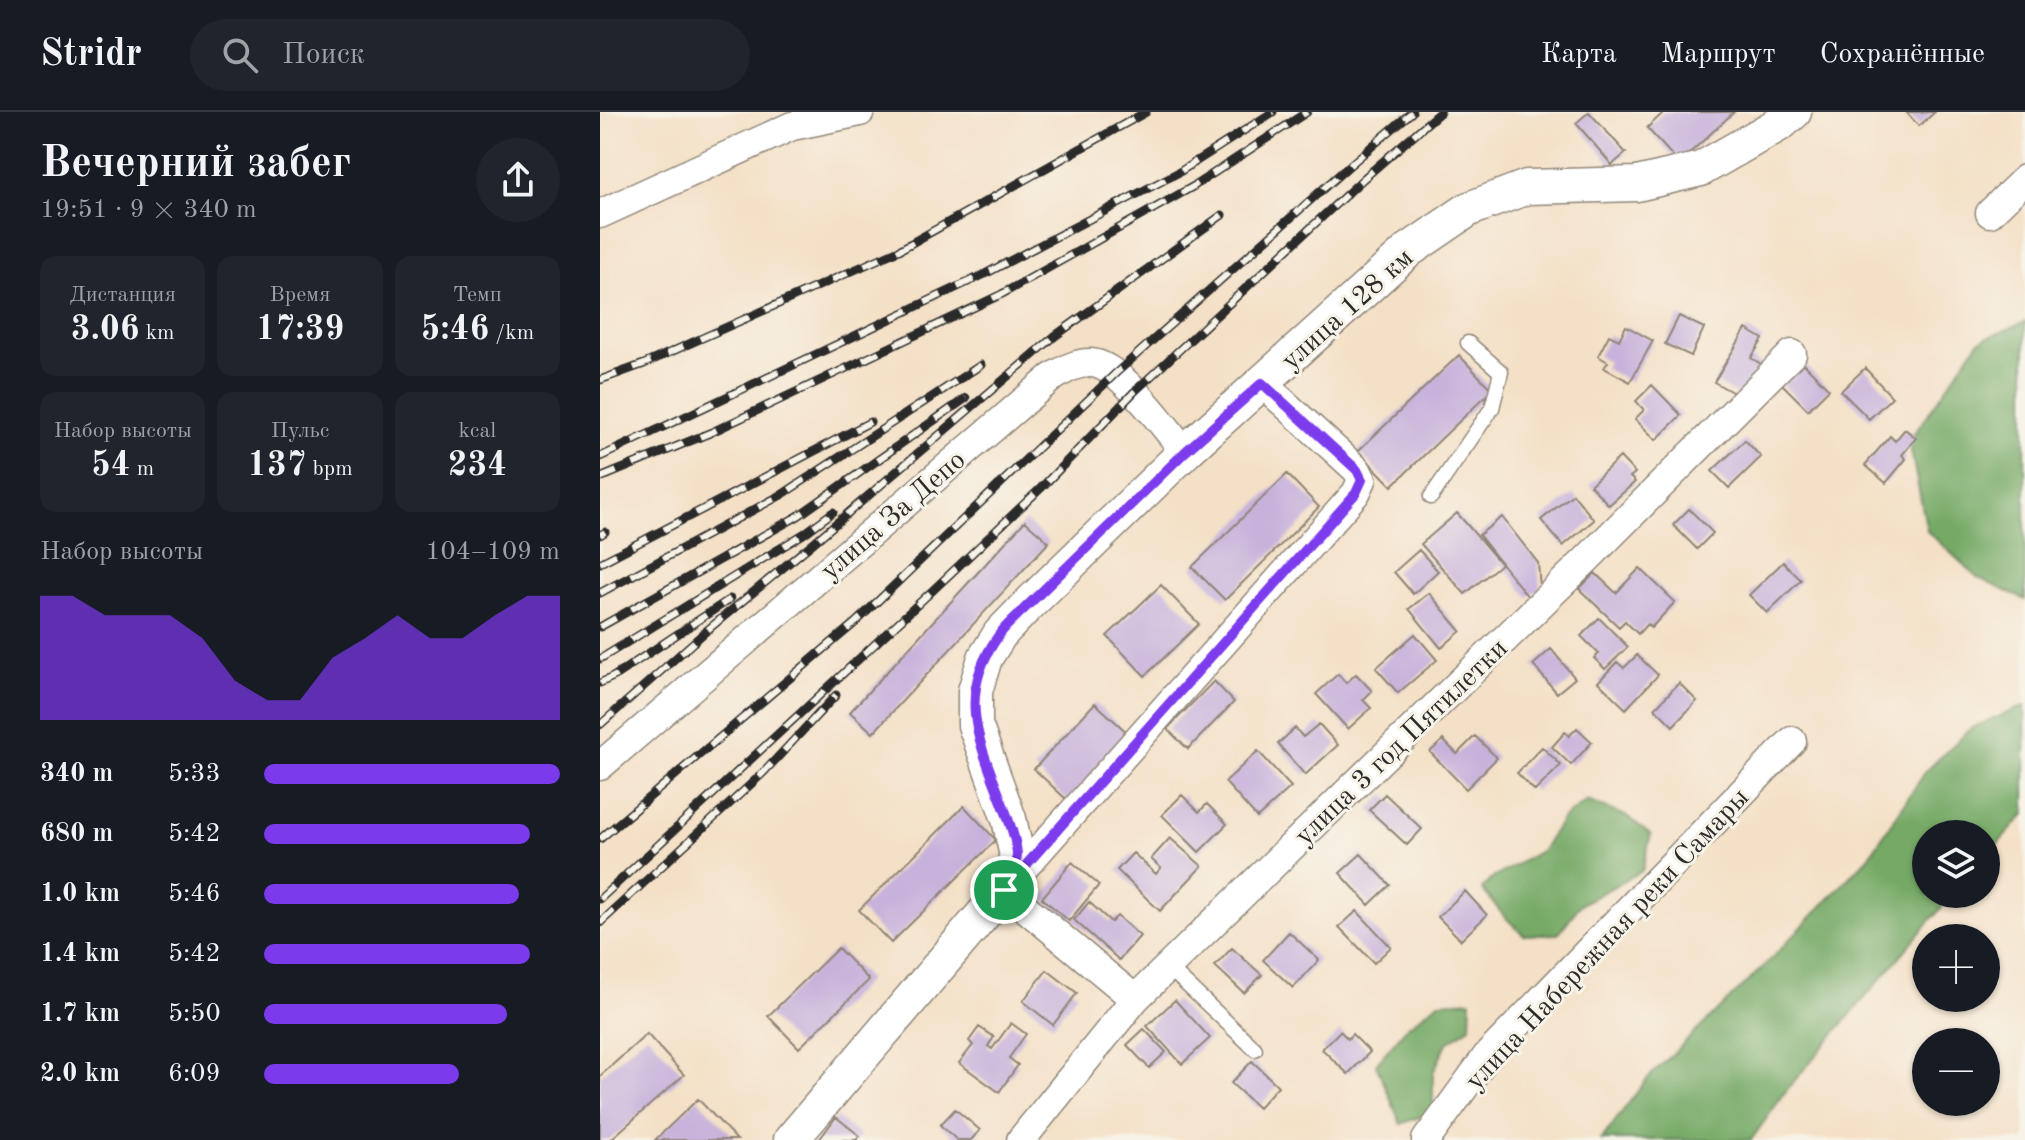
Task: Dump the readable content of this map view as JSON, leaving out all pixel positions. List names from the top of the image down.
{
  "streets": {
    "street": [
      "улица 128 км",
      "улица За Депо",
      "улица 3 год Пятилетки",
      "улица Набережная реки Самары"
    ]
  },
  "crossings": [
    ["улица 128 км", "улица За Депо"]
  ],
  "page": {
    "header": "Stridr",
    "search": "Поиск",
    "nav": ["Карта", "Маршрут", "Сохранённые"],
    "heading": ["Вечерний забег", "19:51 · 9 × 340 m"],
    "stats": [
      ["Дистанция", "3.06 km"],
      ["Время", "17:39"],
      ["Темп", "5:46 /km"],
      ["Набор высоты", "54 m"],
      ["Пульс", "137 bpm"],
      ["kcal", "234"]
    ],
    "chart": ["Набор высоты", "104–109 m"],
    "list": [
      {
        "name": "340 m",
        "note": "5:33"
      },
      {
        "name": "680 m",
        "note": "5:42"
      },
      {
        "name": "1.0 km",
        "note": "5:46"
      },
      {
        "name": "1.4 km",
        "note": "5:42"
      },
      {
        "name": "1.7 km",
        "note": "5:50"
      },
      {
        "name": "2.0 km",
        "note": "6:09"
      }
    ],
    "map_buttons": ["+", "−"]
  }
}
